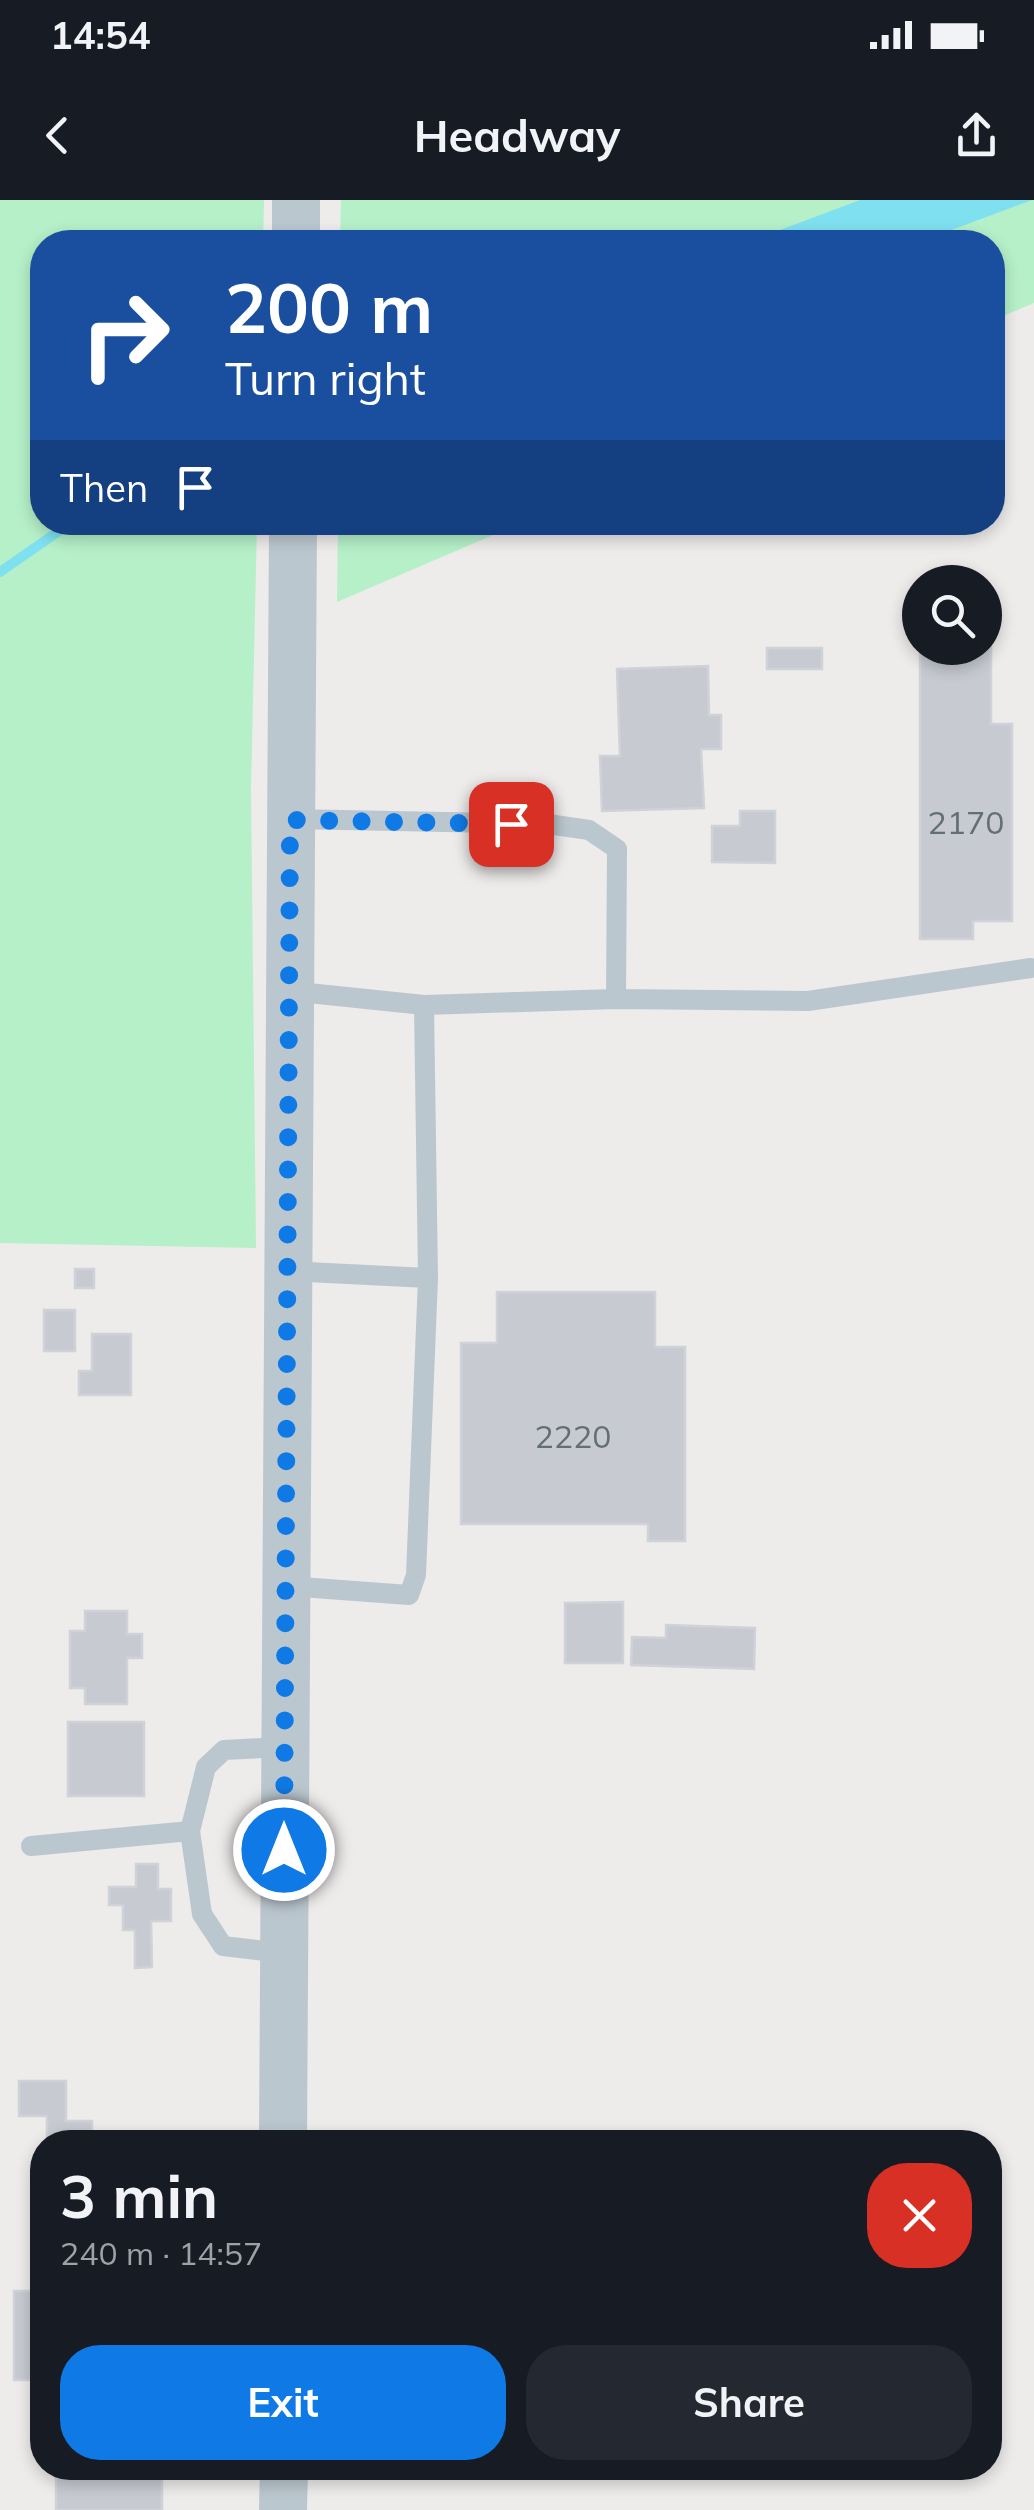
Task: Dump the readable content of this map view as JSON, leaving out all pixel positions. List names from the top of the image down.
{
  "house_numbers": ["2170", "2220"],
  "page": {
    "status": "14:54",
    "header": "Headway",
    "turn": ["200 m", "Turn right"],
    "then": "Then",
    "heading": ["3 min", "240 m · 14:57"],
    "buttons": ["Exit", "Share"]
  }
}
